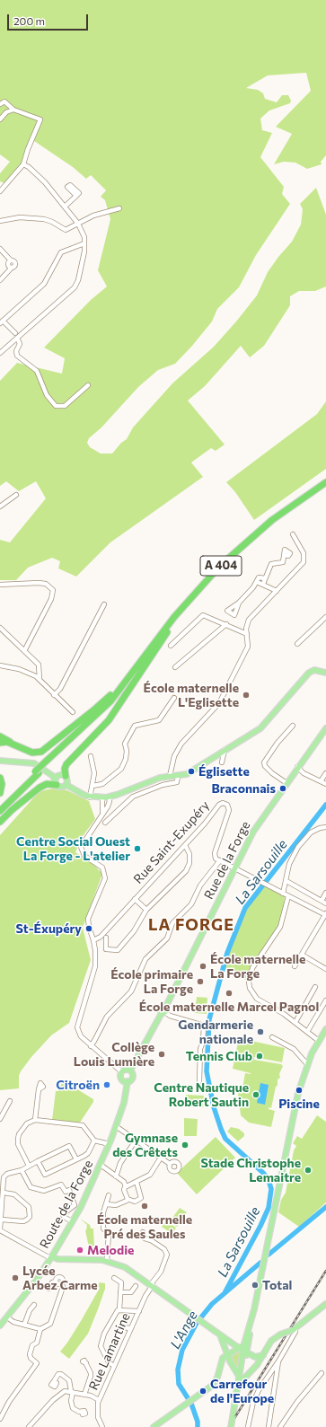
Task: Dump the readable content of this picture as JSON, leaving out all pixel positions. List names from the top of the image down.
{
  "streets": {
    "highway": ["A 404"],
    "main road": ["Rue de la Forge", "Route de la Forge"],
    "street": ["Rue Saint-Exupéry", "Rue Lamartine"]
  },
  "crossings": [
    ["Rue de la Forge", "Route de la Forge"]
  ],
  "districts": ["LA FORGE"],
  "water": ["La Sarsouille", "L'Ange"],
  "places": [
    "École maternelle L'Eglisette",
    "Églisette",
    "Braconnais",
    "Centre Social Ouest La Forge - L'atelier",
    "St-Éxupéry",
    "École maternelle La Forge",
    "École primaire La Forge",
    "École maternelle Marcel Pagnol",
    "Gendarmerie nationale",
    "Collège Louis Lumière",
    "Tennis Club",
    "Citroën",
    "Piscine",
    "Centre Nautique Robert Sautin",
    "Gymnase des Crêtets",
    "Stade Christophe Lemaitre",
    "École maternelle Pré des Saules",
    "Melodie",
    "Lycée Arbez Carme",
    "Total",
    "Carrefour de l'Europe"
  ],
  "scale_bar": "200 m"
}
